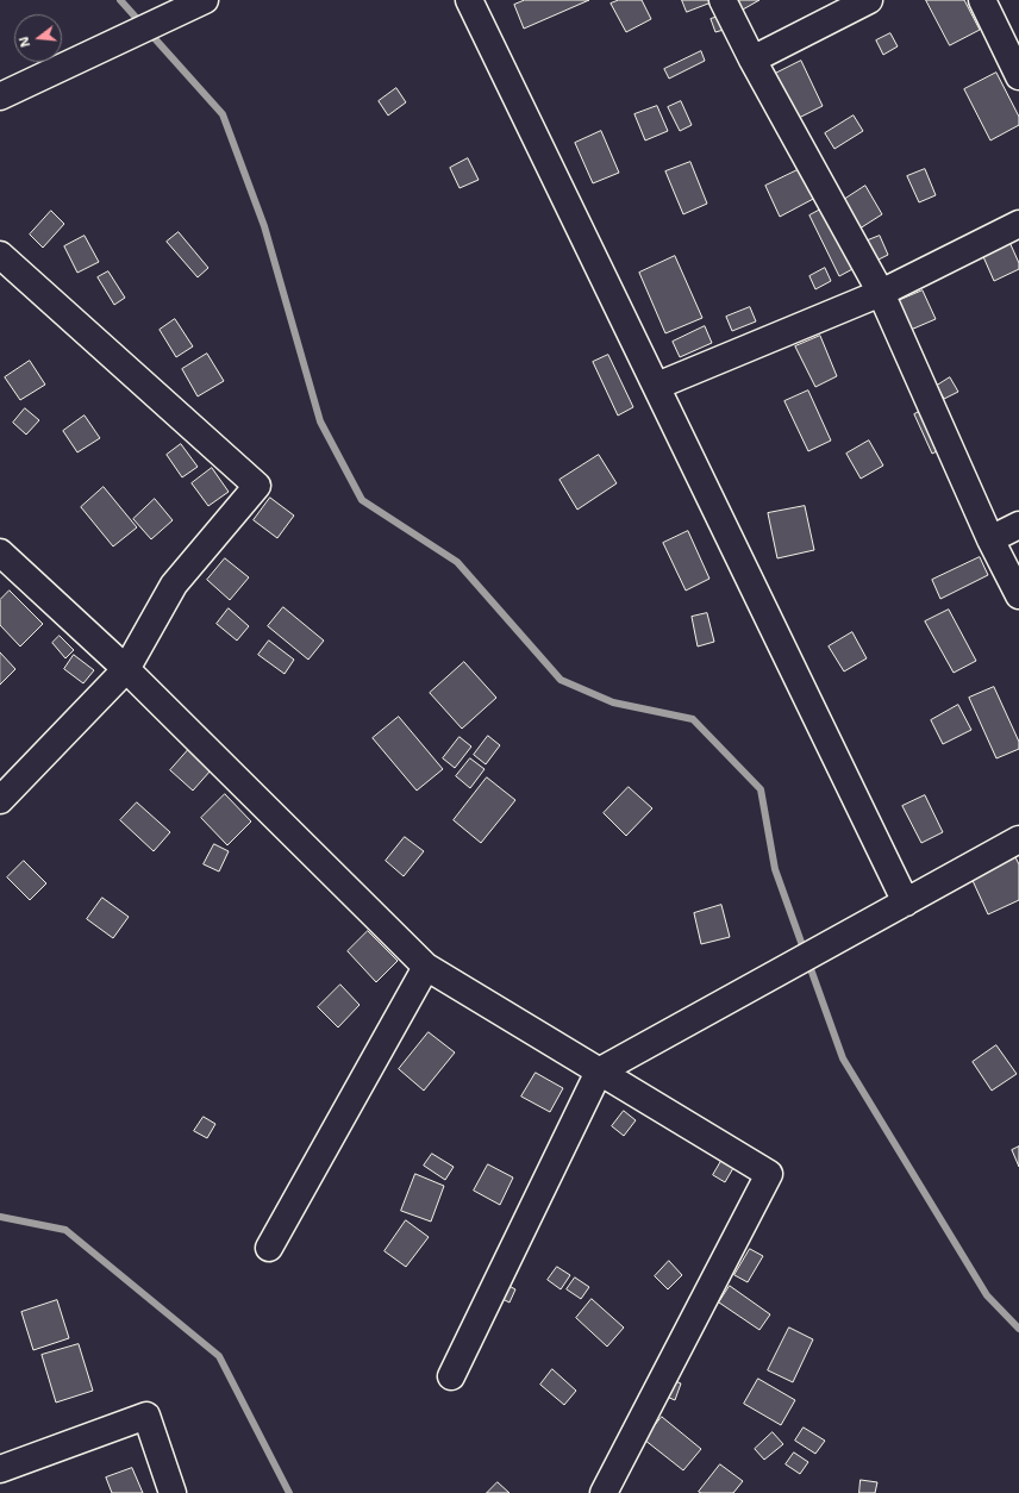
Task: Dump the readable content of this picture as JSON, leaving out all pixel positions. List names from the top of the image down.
{
  "north": "left"
}
